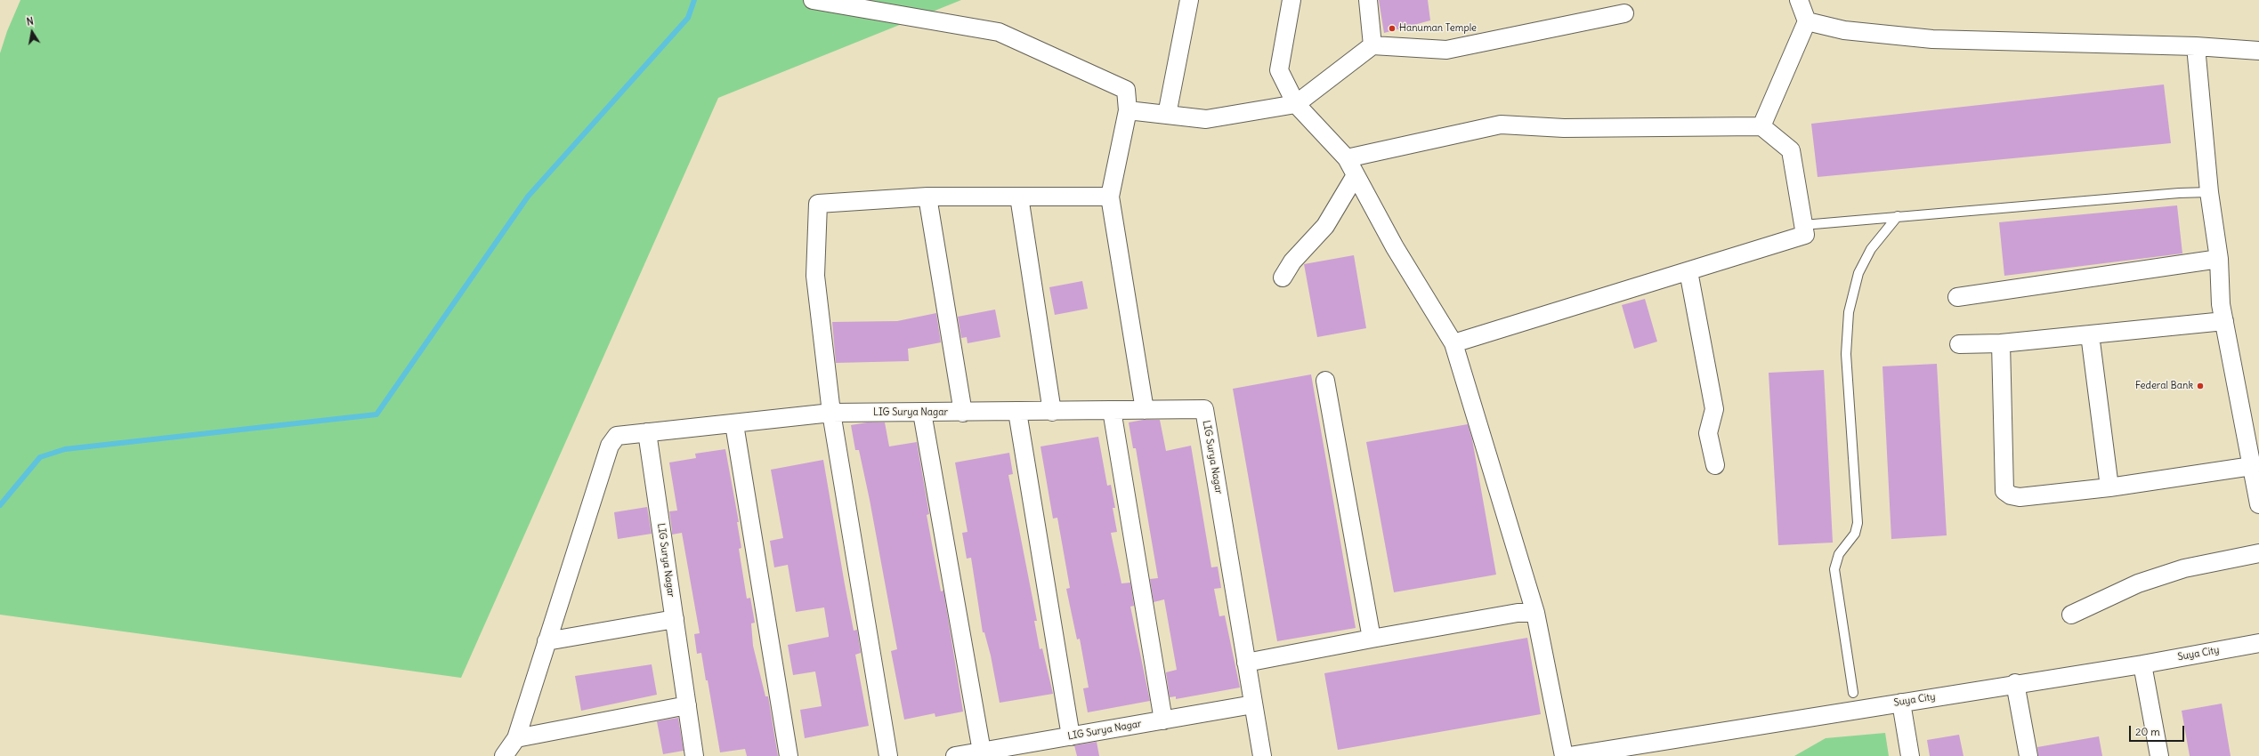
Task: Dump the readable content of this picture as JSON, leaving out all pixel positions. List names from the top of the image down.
{
  "streets": {
    "street": ["LIG Surya Nagar", "Suya City"]
  },
  "places": ["Hanuman Temple", "Federal Bank"],
  "scale_bar": "20 m",
  "north": "top"
}
